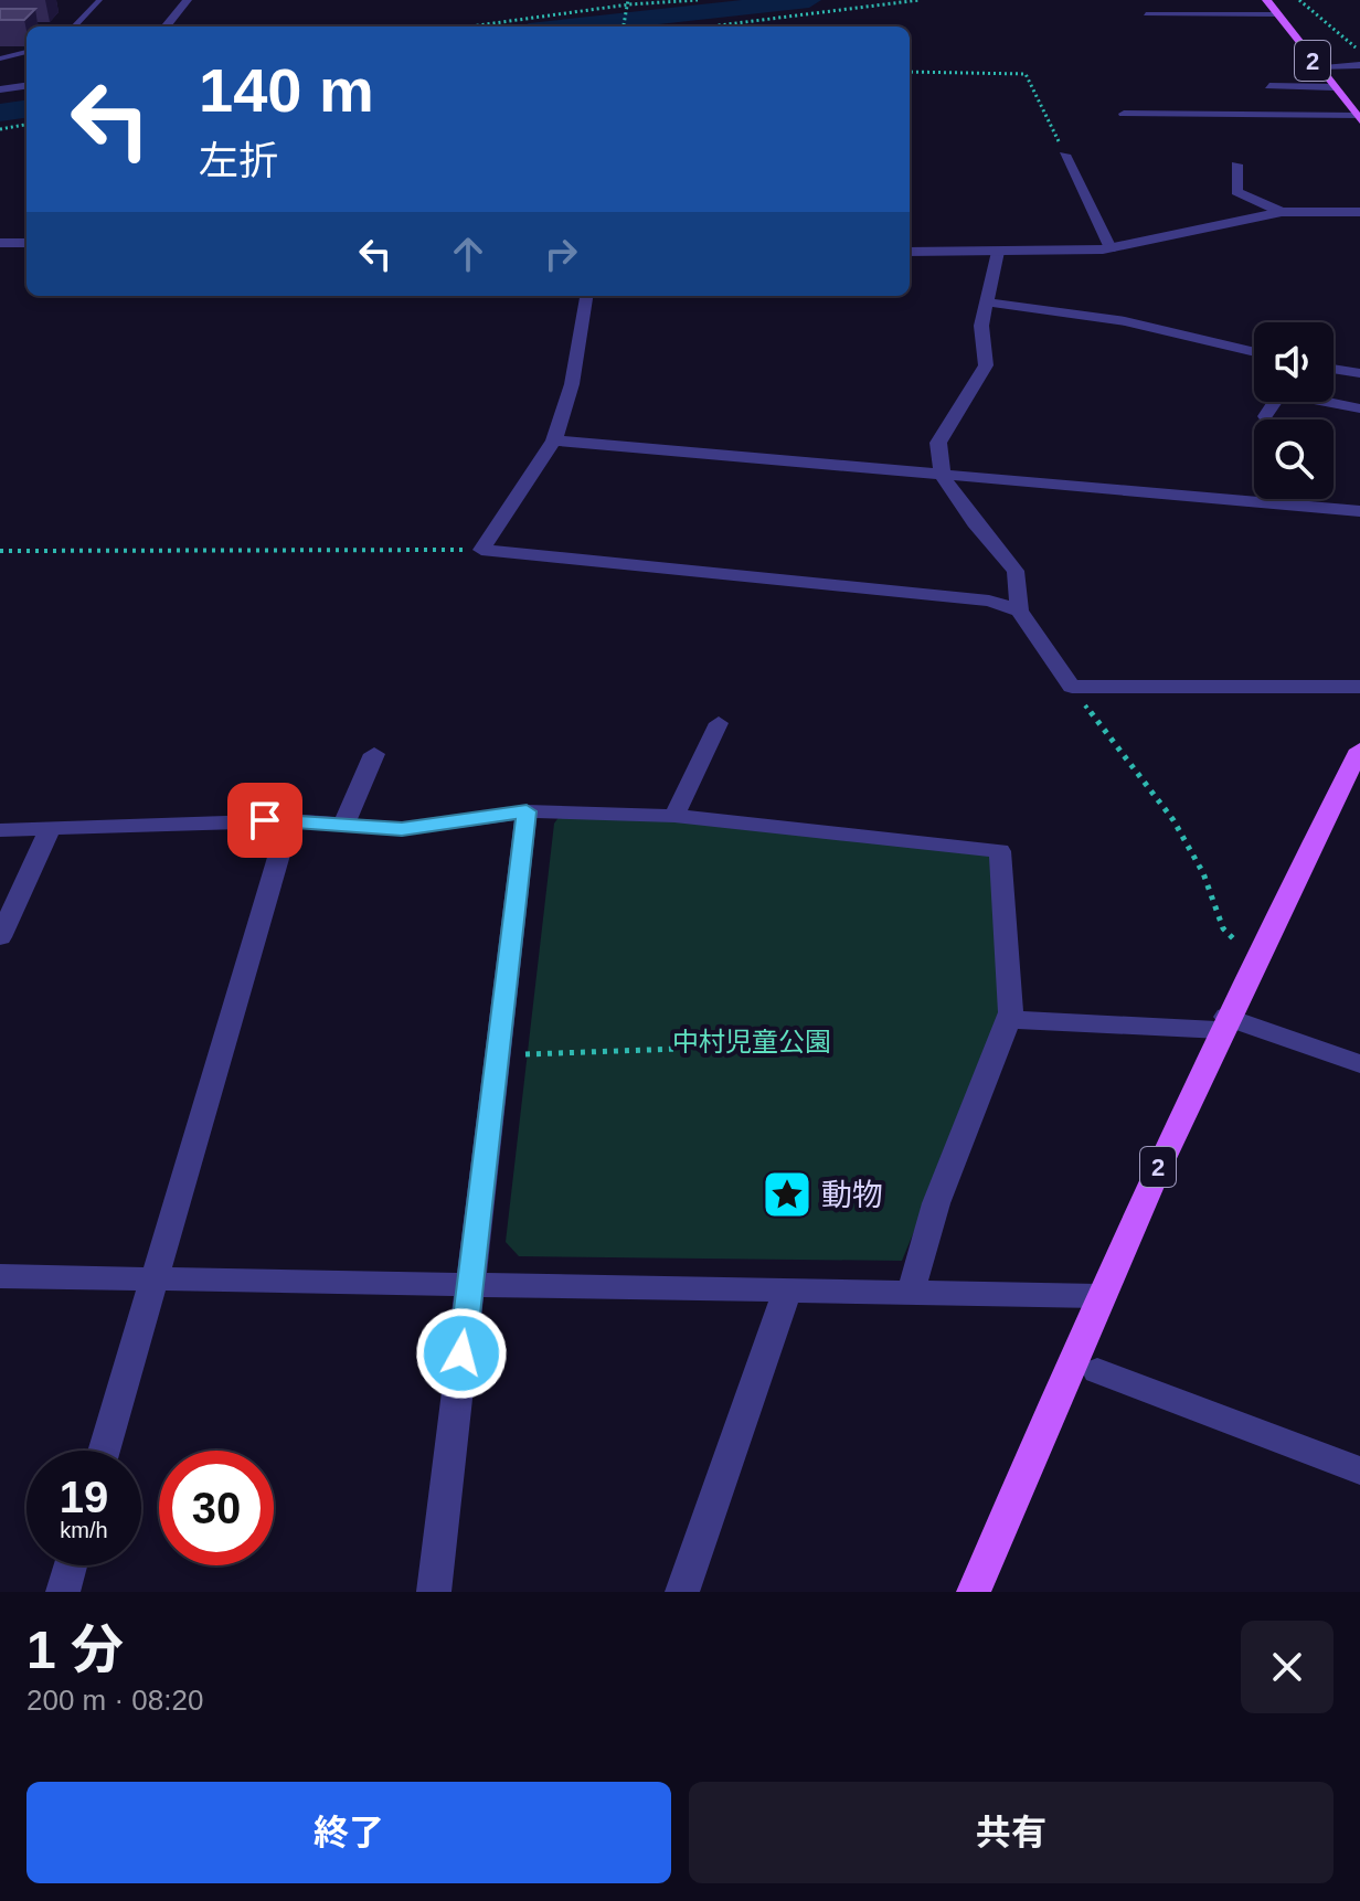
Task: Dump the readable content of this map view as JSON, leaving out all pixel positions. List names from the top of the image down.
{
  "streets": {
    "main road": ["2"]
  },
  "parks": ["中村児童公園"],
  "places": {
    "place": ["動物"]
  },
  "page": {
    "turn": ["140 m", "左折"],
    "speed": "19 km/h",
    "limit": "30",
    "heading": ["1 分", "200 m · 08:20"],
    "buttons": ["終了", "共有"]
  }
}
